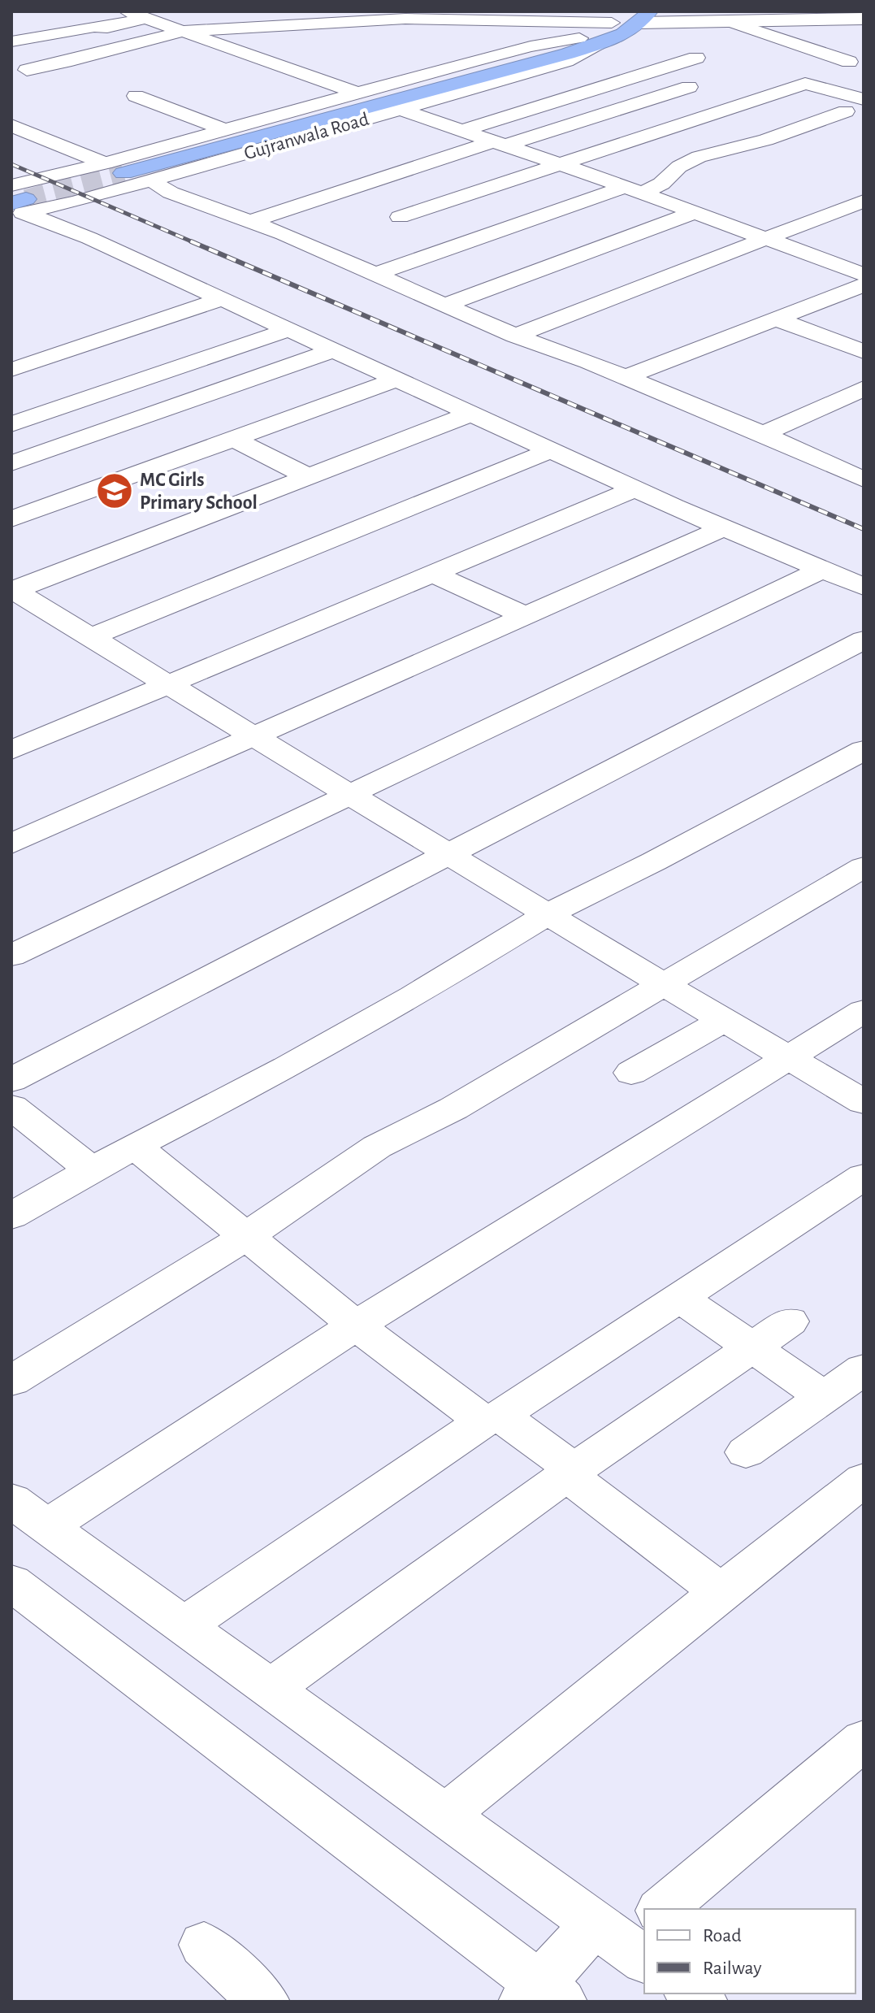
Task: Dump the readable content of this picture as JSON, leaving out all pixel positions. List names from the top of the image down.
{
  "streets": {
    "highway": ["Gujranwala Road"]
  },
  "places": {
    "school or university": ["MC Girls Primary School"]
  },
  "legend": ["Road", "Railway"]
}
